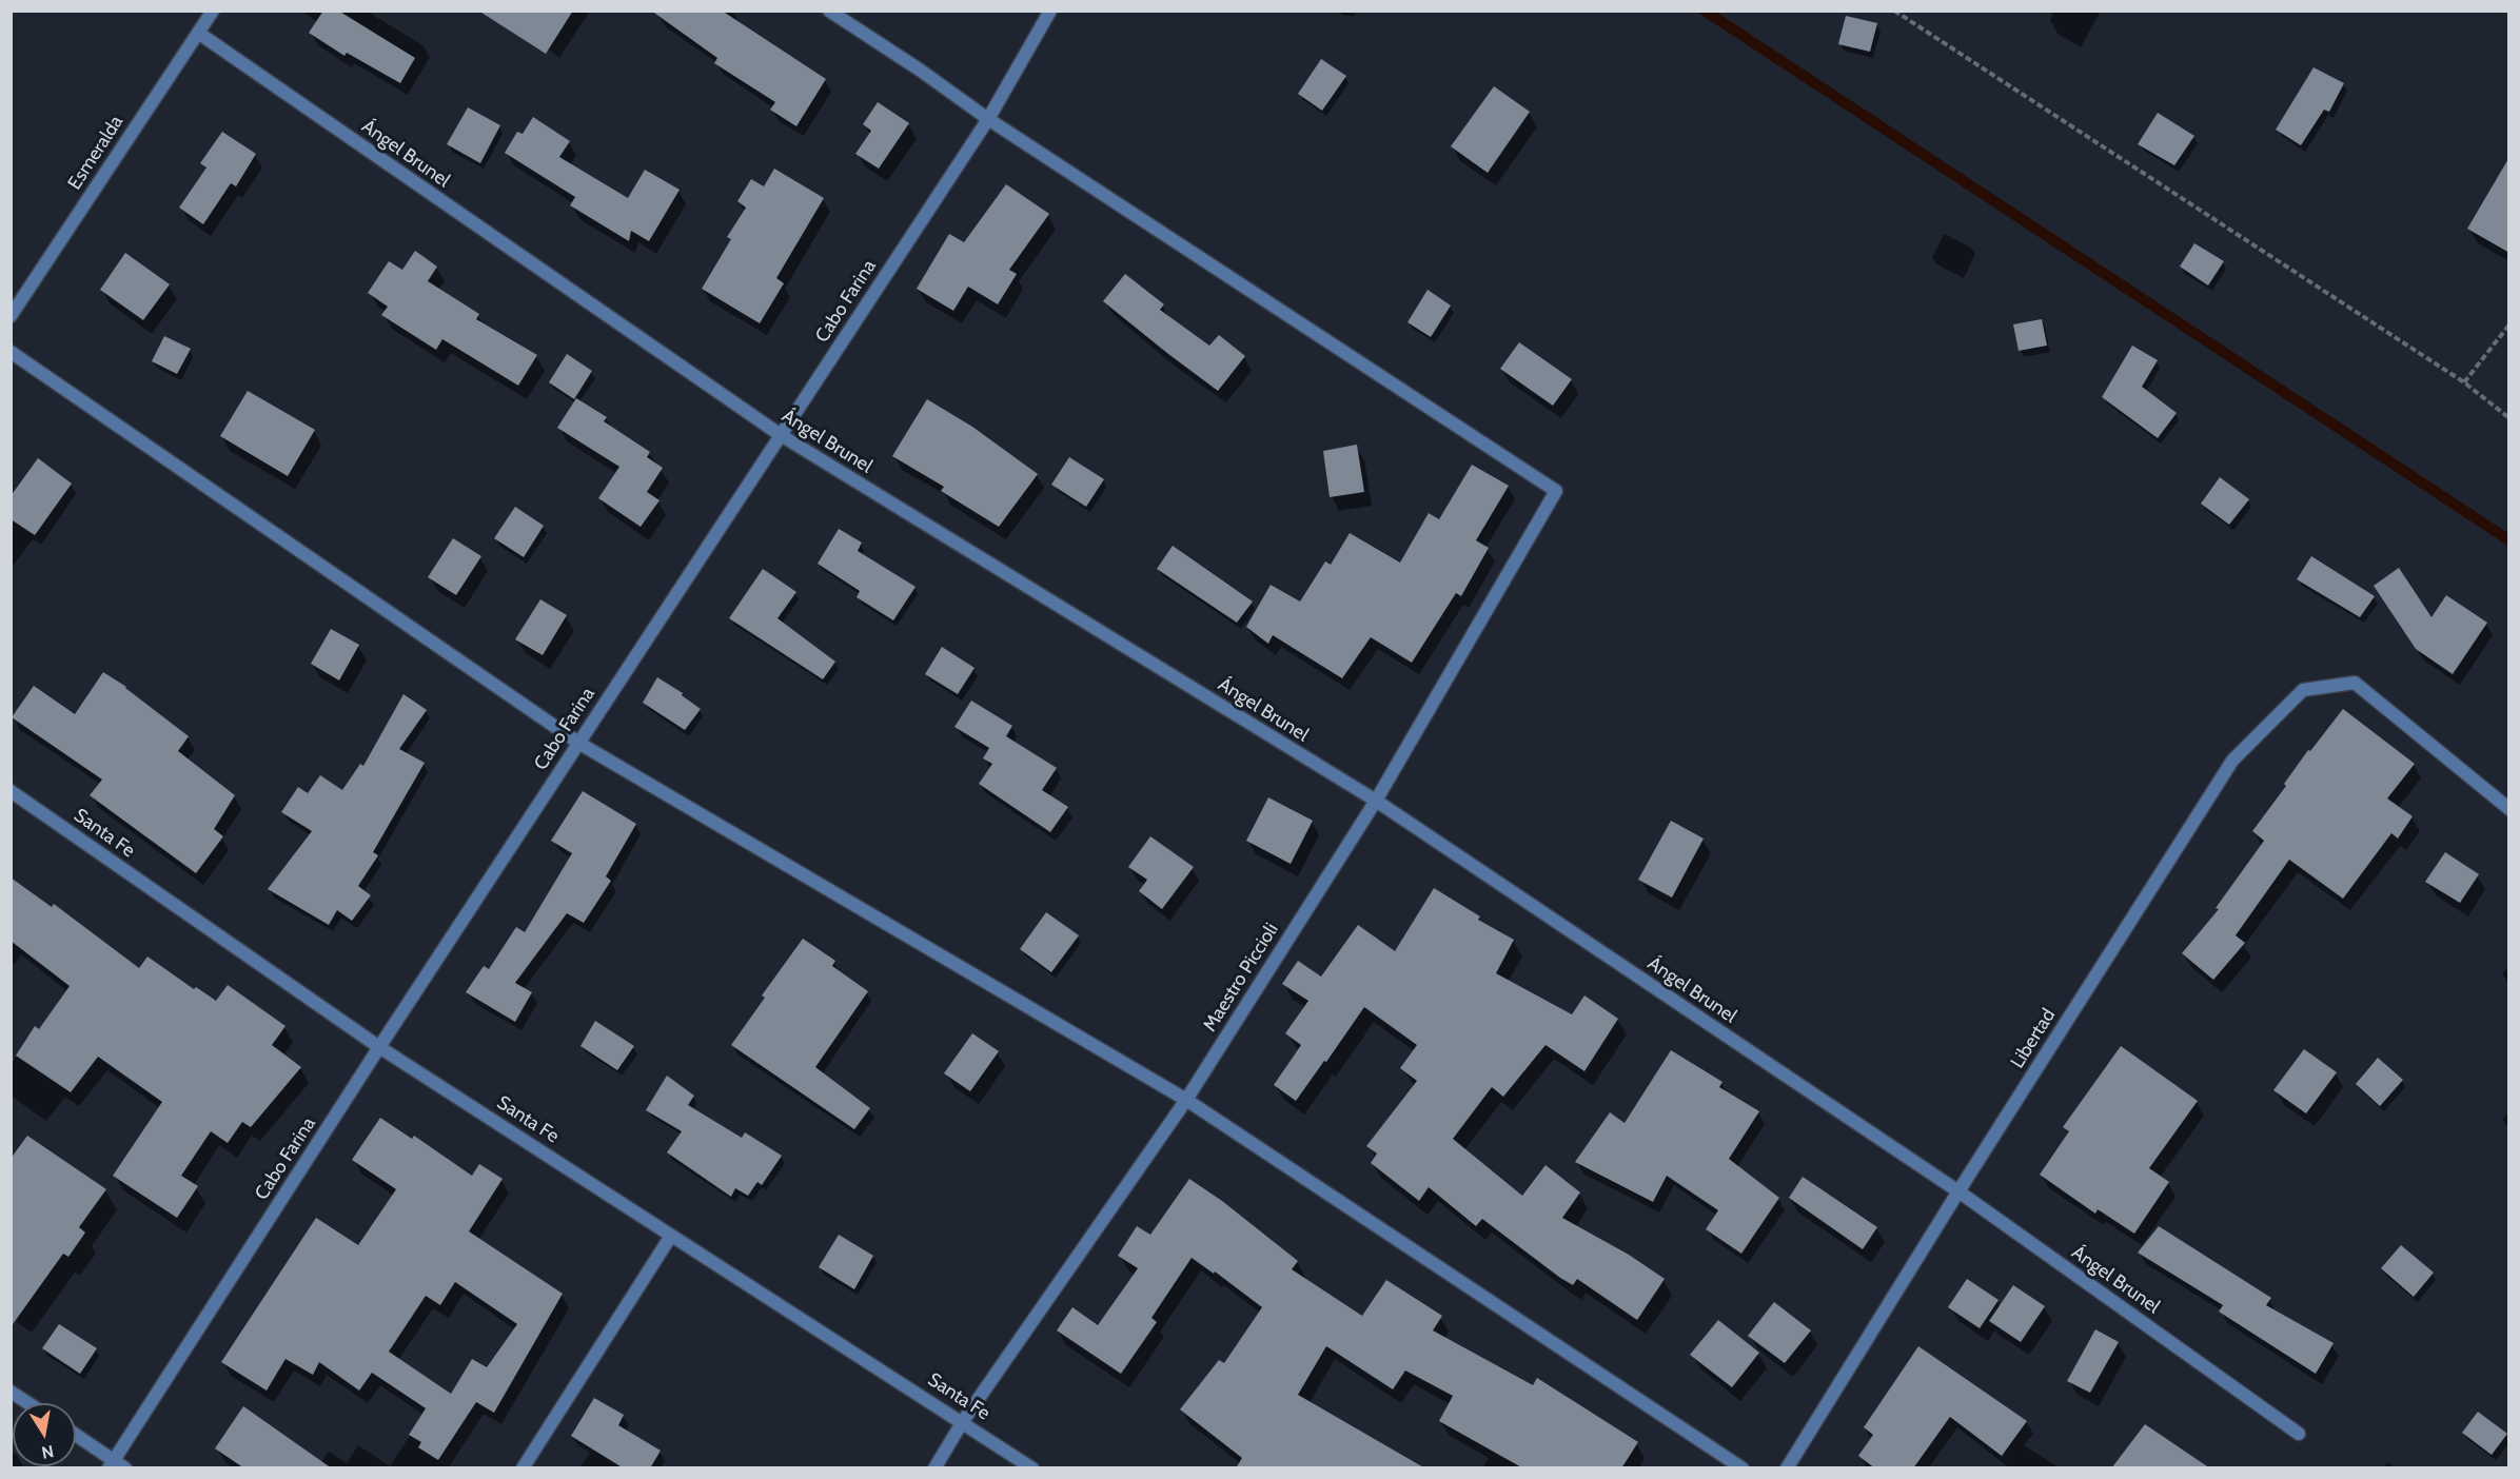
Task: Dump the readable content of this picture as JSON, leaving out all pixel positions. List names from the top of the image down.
{
  "streets": {
    "street": [
      "Esmeralda",
      "Ángel Brunel",
      "Cabo Farina",
      "Santa Fe",
      "Maestro Piccioli",
      "Libertad"
    ]
  },
  "crossings": [
    ["Esmeralda", "Ángel Brunel"],
    ["Ángel Brunel", "Cabo Farina"],
    ["Ángel Brunel", "Maestro Piccioli"],
    ["Ángel Brunel", "Libertad"],
    ["Cabo Farina", "Santa Fe"],
    ["Cabo Farina", "Maestro Piccioli"],
    ["Santa Fe", "Maestro Piccioli"]
  ],
  "north": "bottom"
}
